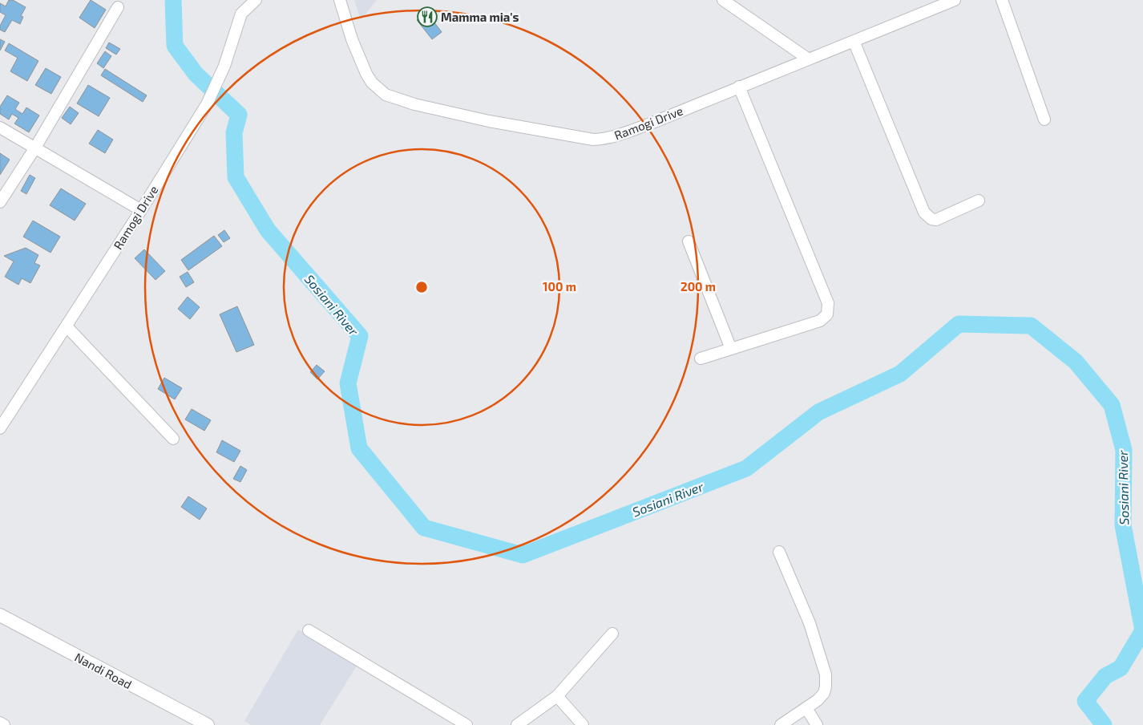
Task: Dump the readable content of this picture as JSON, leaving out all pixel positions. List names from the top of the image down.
{
  "streets": {
    "street": ["Ramogi Drive", "Nandi Road"]
  },
  "water": ["Sosiani River"],
  "places": {
    "restaurant": ["Mamma mia's"]
  },
  "rings": ["100 m", "200 m"]
}
